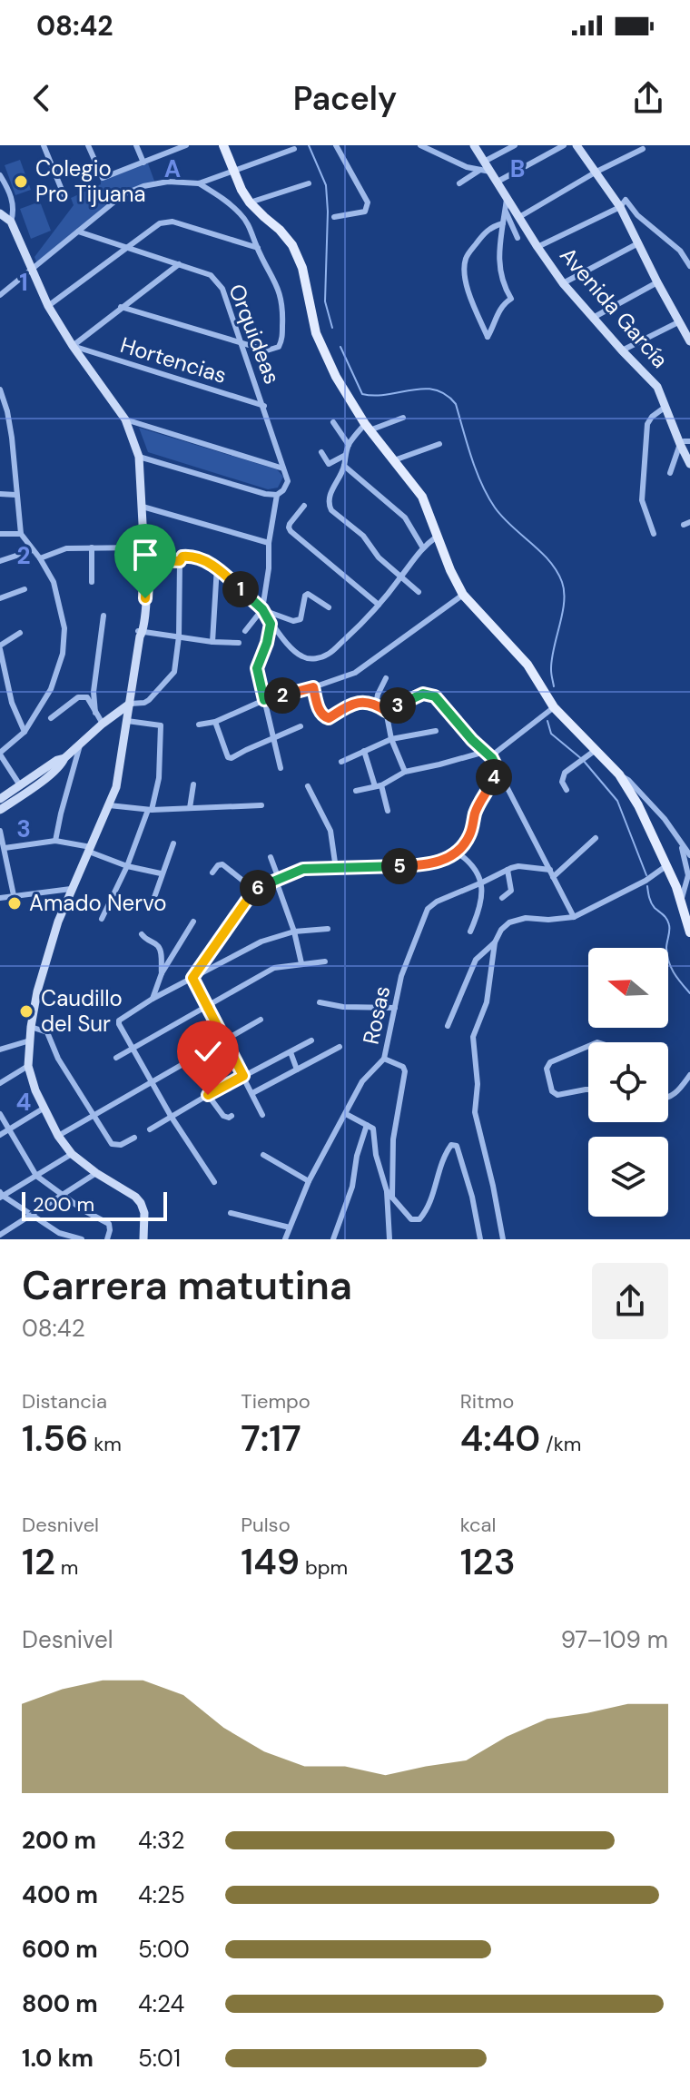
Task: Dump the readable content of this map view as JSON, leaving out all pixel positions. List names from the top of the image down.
{
  "streets": {
    "street": [
      "Avenida García",
      "Orquideas",
      "Hortencias",
      "Rosas"
    ]
  },
  "crossings": [
    ["Orquideas", "Hortencias"]
  ],
  "places": ["Colegio Pro Tijuana", "Amado Nervo", "Caudillo del Sur"],
  "scale_bar": "200 m",
  "north": "left",
  "page": {
    "status": "08:42",
    "header": "Pacely",
    "pins": [
      "1",
      "2",
      "3",
      "4",
      "5",
      "6"
    ],
    "scale": "200 m",
    "heading": ["Carrera matutina", "08:42"],
    "stats": [
      ["Distancia", "1.56 km"],
      ["Tiempo", "7:17"],
      ["Ritmo", "4:40 /km"],
      ["Desnivel", "12 m"],
      ["Pulso", "149 bpm"],
      ["kcal", "123"]
    ],
    "chart": ["Desnivel", "97–109 m"],
    "list": [
      {
        "name": "200 m",
        "note": "4:32"
      },
      {
        "name": "400 m",
        "note": "4:25"
      },
      {
        "name": "600 m",
        "note": "5:00"
      },
      {
        "name": "800 m",
        "note": "4:24"
      },
      {
        "name": "1.0 km",
        "note": "5:01"
      }
    ]
  },
  "grid": {
    "columns": ["A", "B"],
    "rows": [
      "1",
      "2",
      "3",
      "4"
    ]
  }
}
